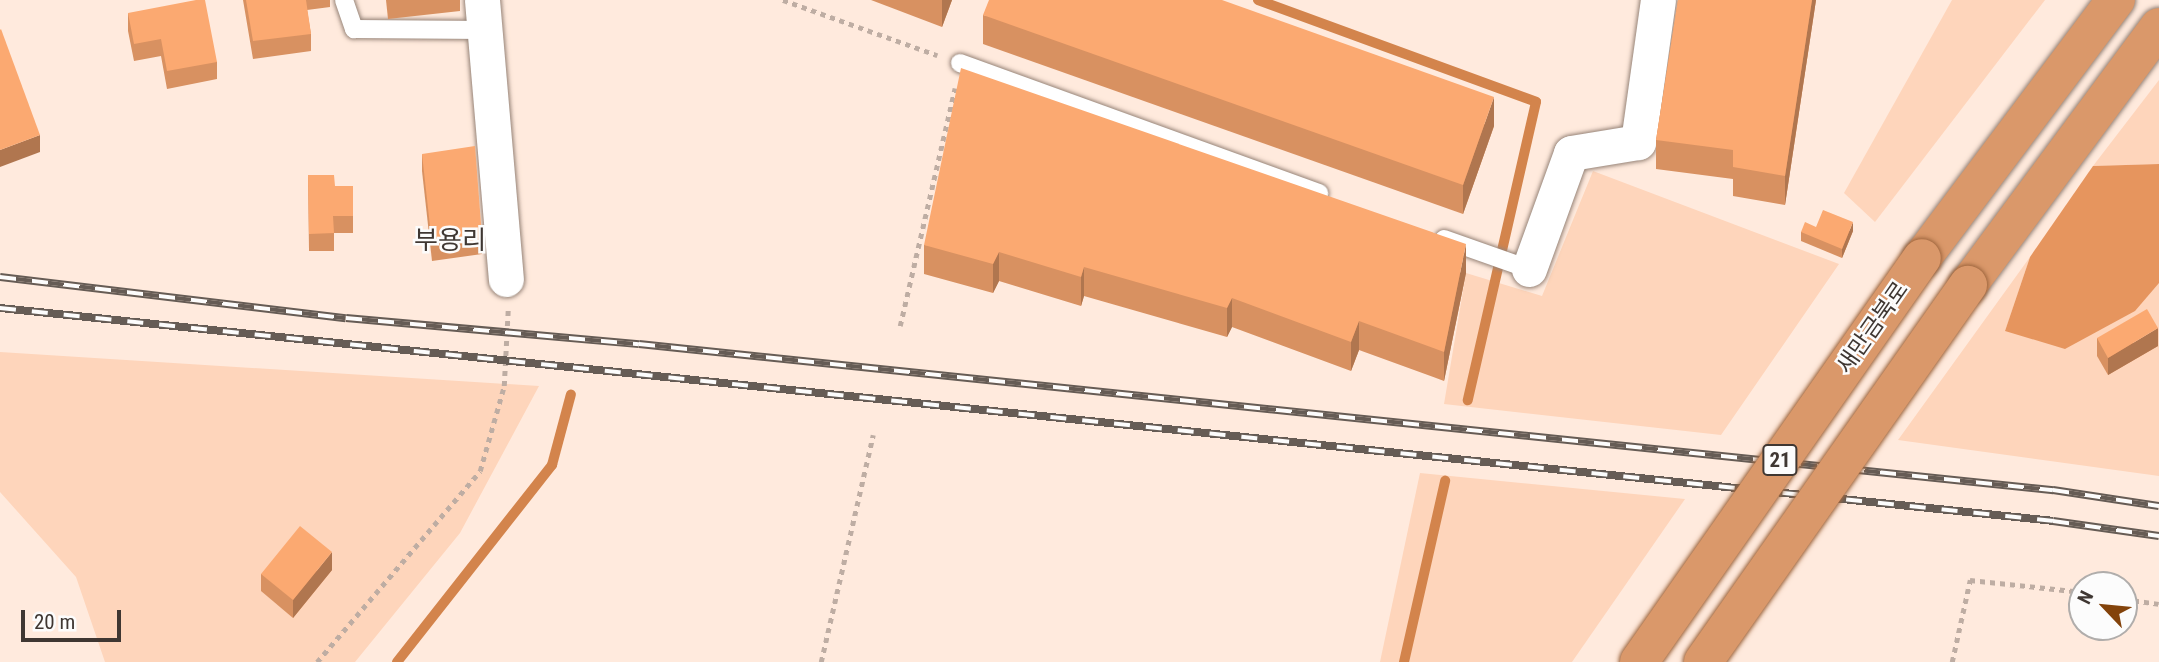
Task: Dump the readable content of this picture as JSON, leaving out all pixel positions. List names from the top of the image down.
{
  "streets": {
    "highway": ["새만금북로", "21"]
  },
  "districts": ["부용리"],
  "scale_bar": "20 m",
  "north": "top left"
}
